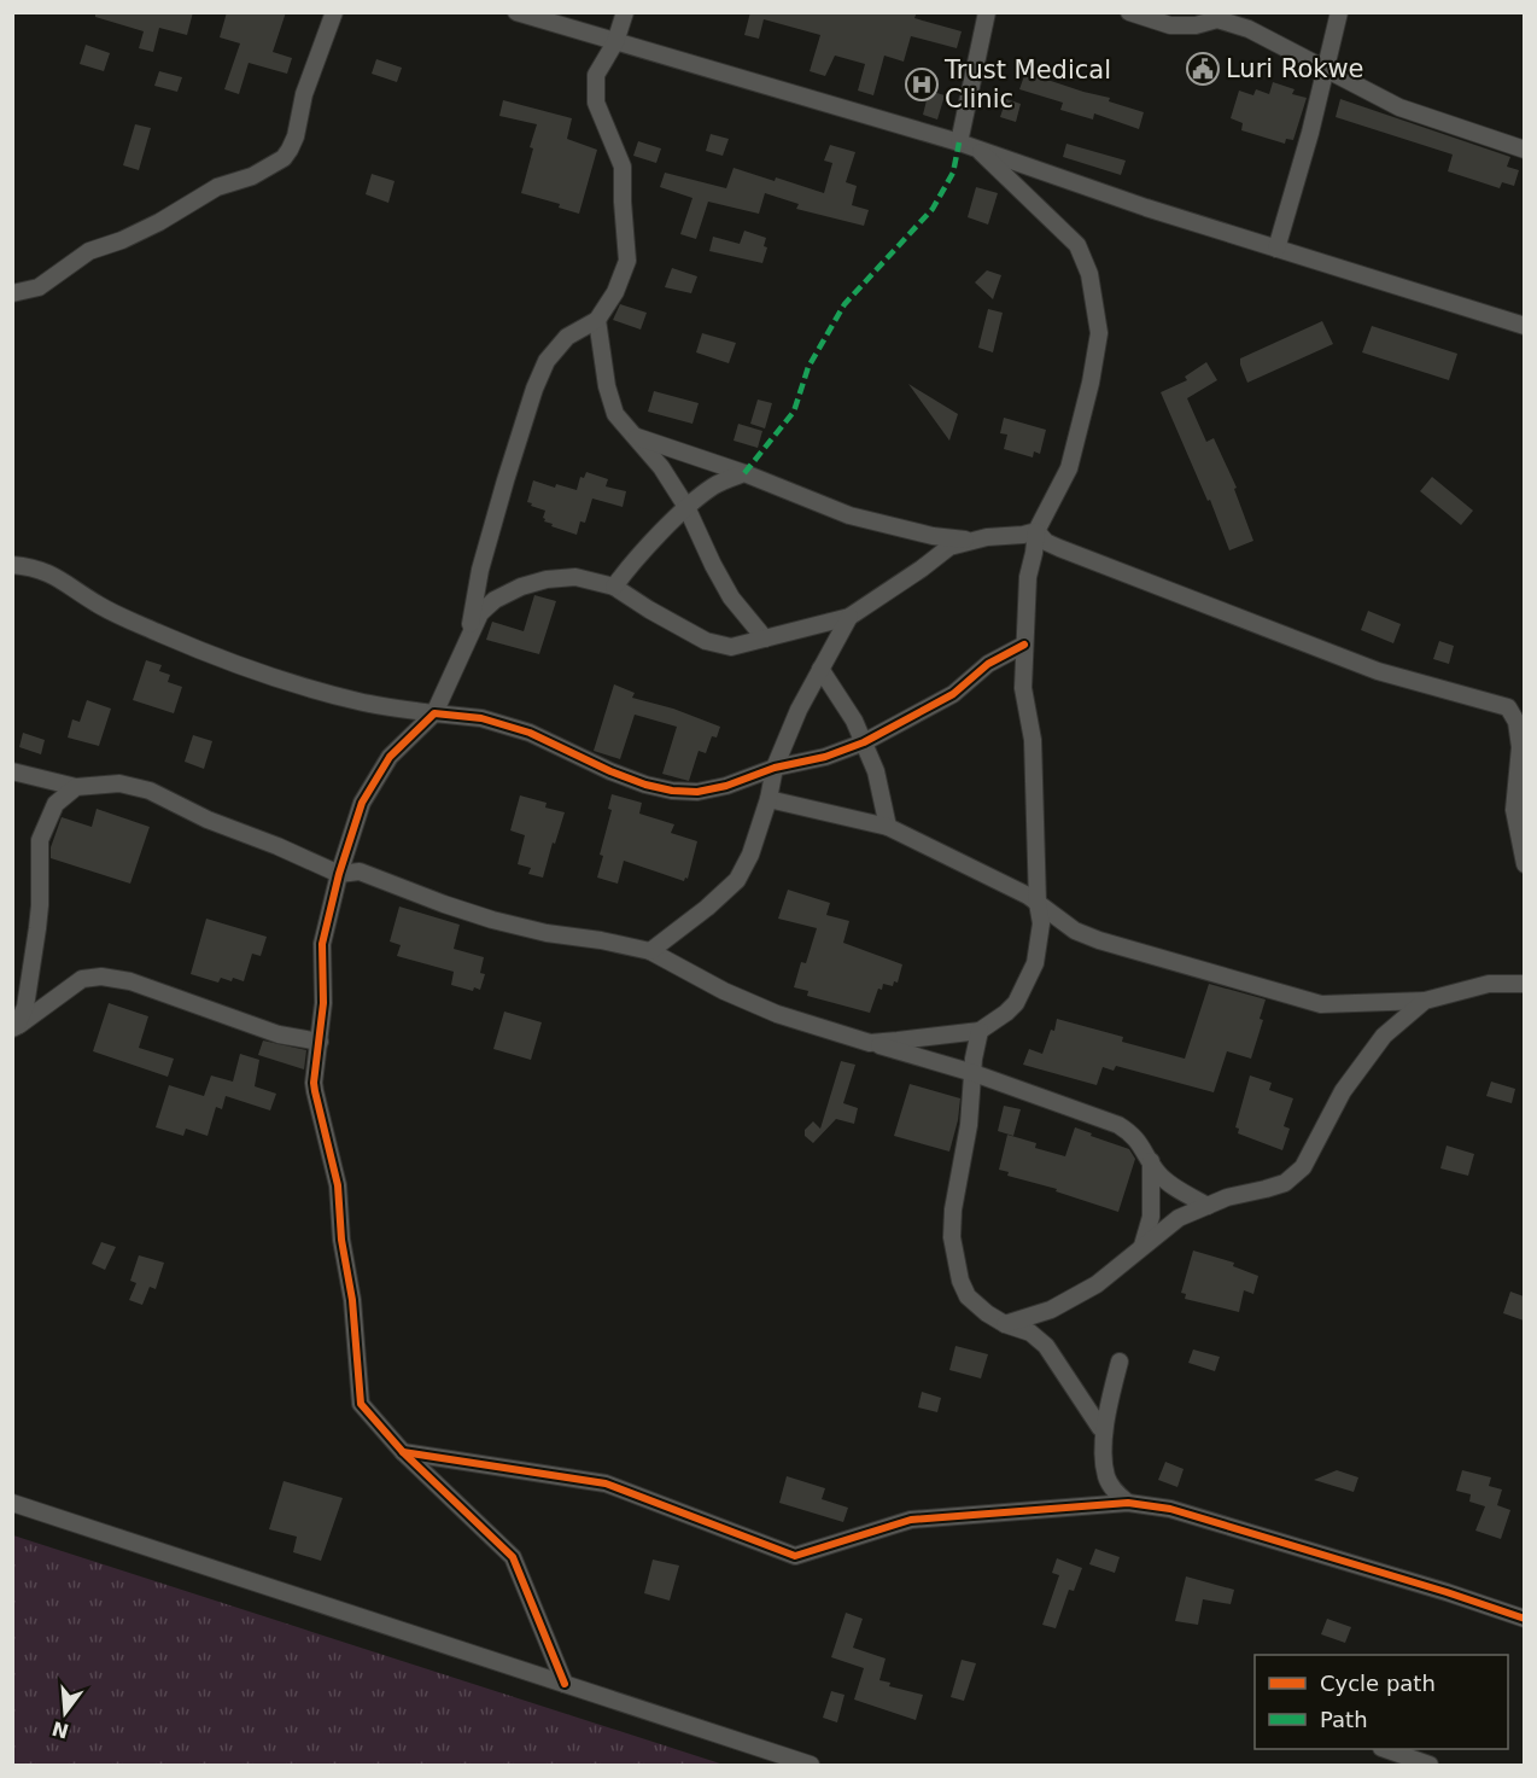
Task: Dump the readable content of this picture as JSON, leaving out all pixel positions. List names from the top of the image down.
{
  "places": {
    "public building": ["Luri Rokwe"],
    "hospital": ["Trust Medical Clinic"]
  },
  "legend": ["Cycle path", "Path"],
  "north": "bottom"
}
